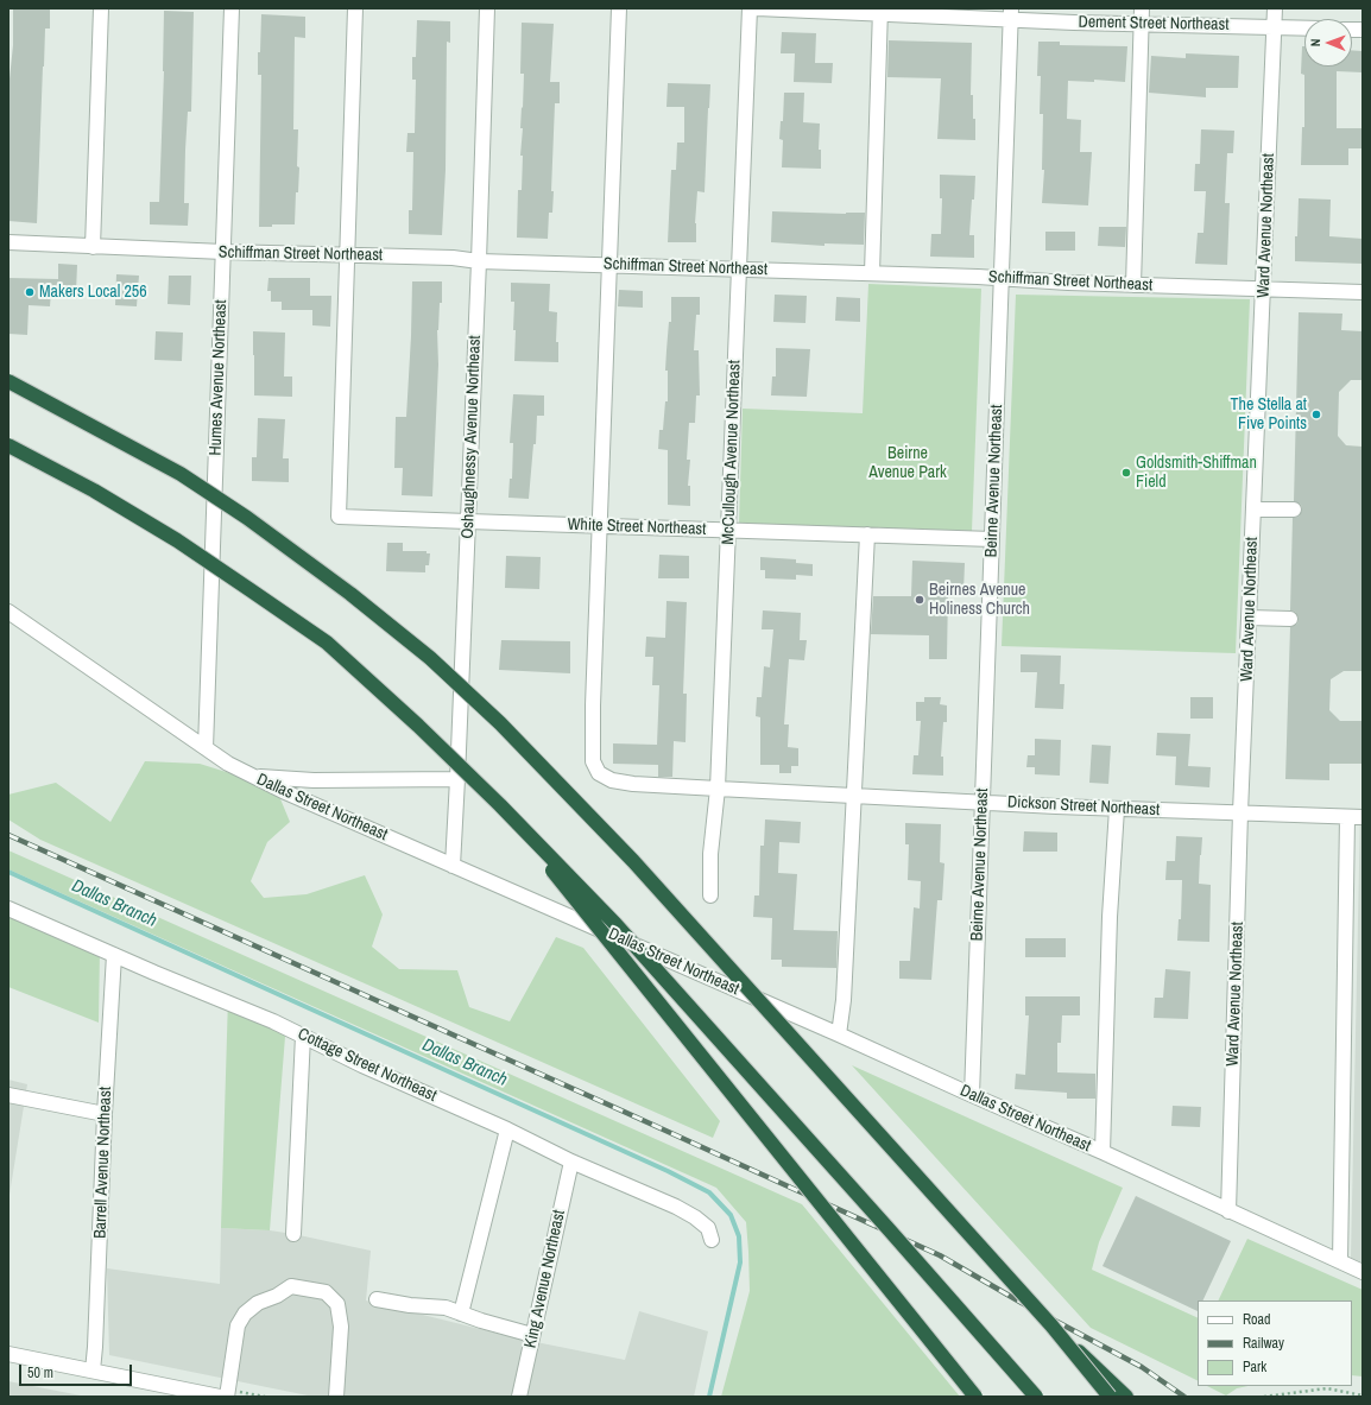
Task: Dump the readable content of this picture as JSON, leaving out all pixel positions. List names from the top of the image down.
{
  "streets": {
    "street": [
      "Dement Street Northeast",
      "Ward Avenue Northeast",
      "Schiffman Street Northeast",
      "Humes Avenue Northeast",
      "Oshaughnessy Avenue Northeast",
      "McCullough Avenue Northeast",
      "Beirne Avenue Northeast",
      "White Street Northeast",
      "Dickson Street Northeast",
      "Dallas Street Northeast",
      "Cottage Street Northeast",
      "Barrell Avenue Northeast",
      "King Avenue Northeast"
    ]
  },
  "crossings": [
    ["Dement Street Northeast", "Ward Avenue Northeast"],
    ["Dement Street Northeast", "Beirne Avenue Northeast"],
    ["Ward Avenue Northeast", "Schiffman Street Northeast"],
    ["Ward Avenue Northeast", "Dickson Street Northeast"],
    ["Ward Avenue Northeast", "Dallas Street Northeast"],
    ["Schiffman Street Northeast", "Humes Avenue Northeast"],
    ["Schiffman Street Northeast", "Oshaughnessy Avenue Northeast"],
    ["Schiffman Street Northeast", "McCullough Avenue Northeast"],
    ["Schiffman Street Northeast", "Beirne Avenue Northeast"],
    ["Schiffman Street Northeast", "White Street Northeast"],
    ["Schiffman Street Northeast", "Dickson Street Northeast"],
    ["Humes Avenue Northeast", "Dallas Street Northeast"],
    ["Oshaughnessy Avenue Northeast", "White Street Northeast"],
    ["Oshaughnessy Avenue Northeast", "Dallas Street Northeast"],
    ["McCullough Avenue Northeast", "White Street Northeast"],
    ["McCullough Avenue Northeast", "Dickson Street Northeast"],
    ["Beirne Avenue Northeast", "White Street Northeast"],
    ["Beirne Avenue Northeast", "Dickson Street Northeast"],
    ["Beirne Avenue Northeast", "Dallas Street Northeast"],
    ["White Street Northeast", "Dickson Street Northeast"],
    ["Cottage Street Northeast", "Barrell Avenue Northeast"],
    ["Cottage Street Northeast", "King Avenue Northeast"]
  ],
  "water": ["Dallas Branch"],
  "parks": ["Beirne Avenue Park"],
  "places": [
    "Makers Local 256",
    "The Stella at Five Points",
    "Goldsmith-Shiffman Field",
    "Beirnes Avenue Holiness Church"
  ],
  "legend": ["Road", "Railway", "Park"],
  "scale_bar": "50 m",
  "north": "left"
}
